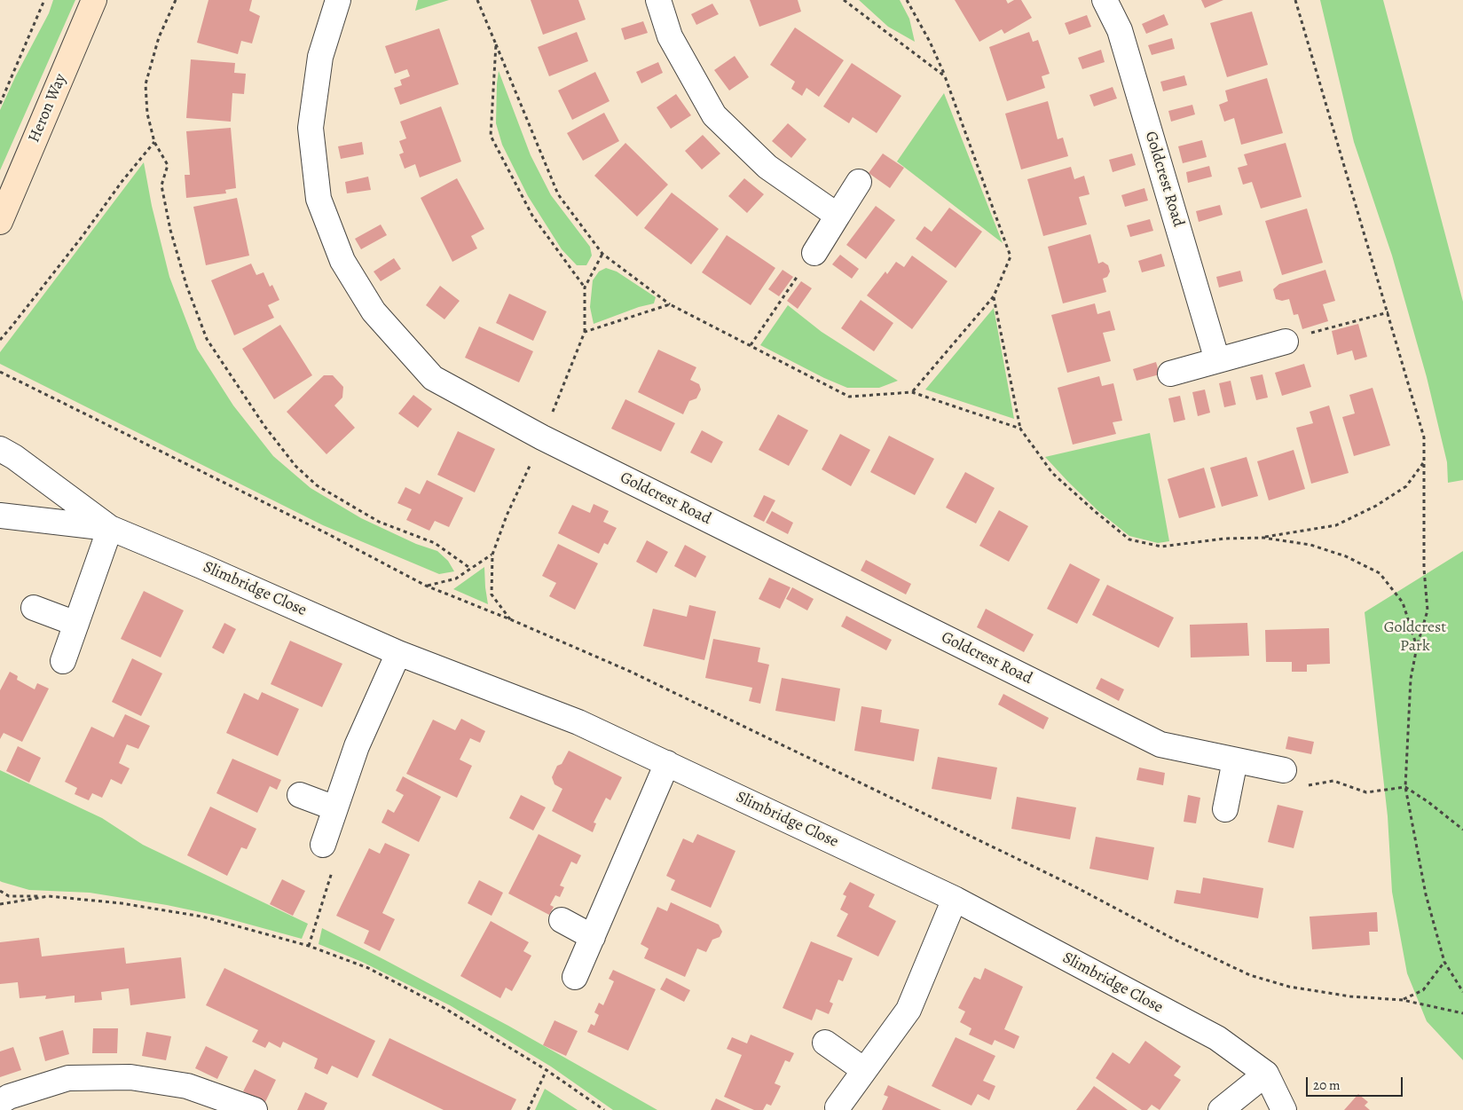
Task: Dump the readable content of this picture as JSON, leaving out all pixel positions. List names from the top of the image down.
{
  "streets": {
    "street": ["Heron Way", "Goldcrest Road", "Slimbridge Close"]
  },
  "parks": ["Goldcrest Park"],
  "scale_bar": "20 m"
}
